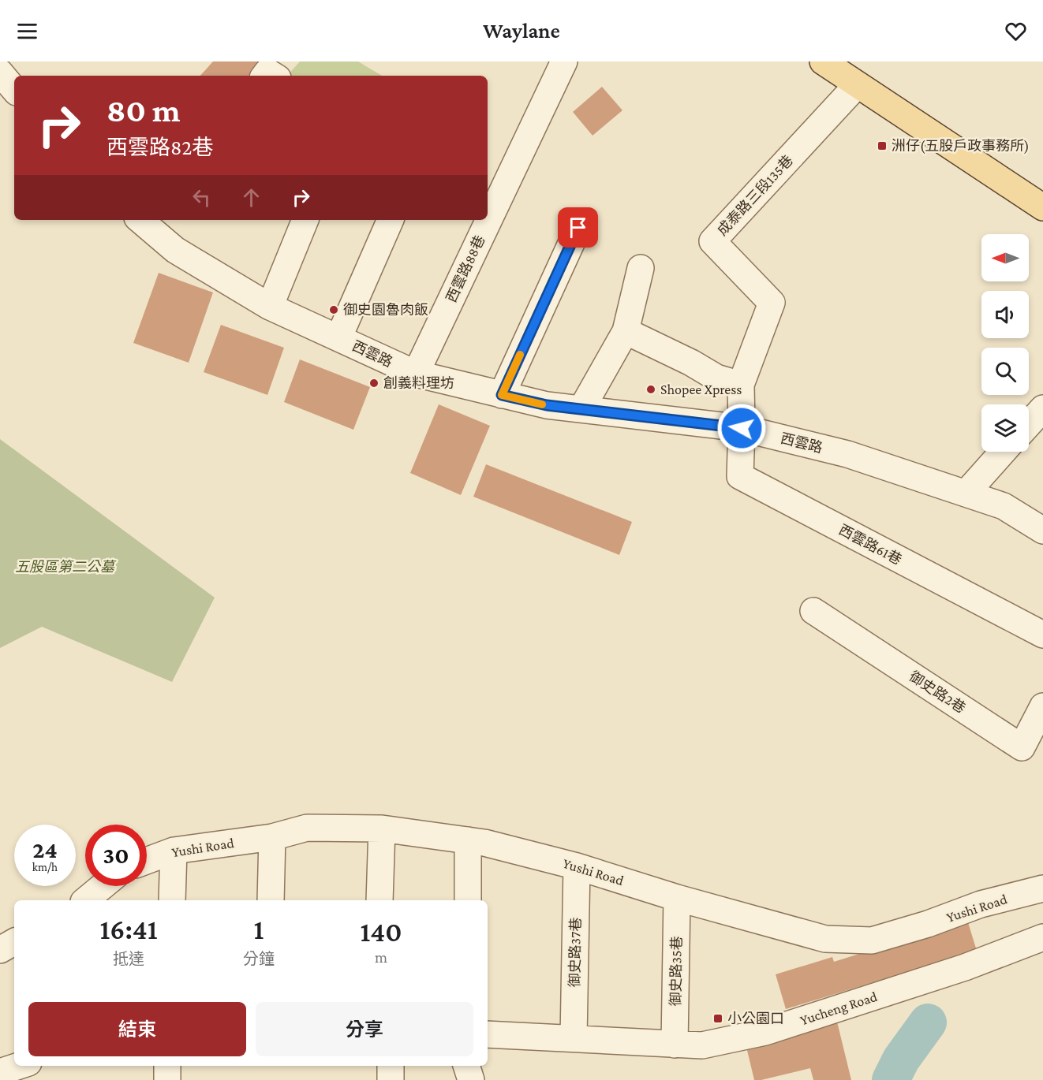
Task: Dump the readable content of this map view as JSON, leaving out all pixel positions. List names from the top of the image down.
{
  "streets": {
    "street": [
      "成泰路三段135巷",
      "西雲路88巷",
      "西雲路",
      "西雲路61巷",
      "御史路2巷",
      "Yushi Road",
      "御史路37巷",
      "御史路35巷",
      "Yucheng Road"
    ]
  },
  "crossings": [
    ["西雲路88巷", "西雲路"],
    ["西雲路", "西雲路61巷"],
    ["Yushi Road", "御史路37巷"],
    ["Yushi Road", "御史路35巷"],
    ["御史路37巷", "Yucheng Road"],
    ["御史路35巷", "Yucheng Road"]
  ],
  "parks": ["五股區第二公墓"],
  "places": {
    "transit": ["洲仔(五股戶政事務所)", "小公園口"],
    "other": ["御史園魯肉飯", "創義料理坊", "Shopee Xpress"]
  },
  "north": "left",
  "page": {
    "header": "Waylane",
    "turn": ["80 m", "西雲路82巷"],
    "speed": "24 km/h",
    "limit": "30",
    "eta": [
      "16:41",
      "抵達",
      "1",
      "分鐘",
      "140",
      "m"
    ],
    "buttons": ["結束", "分享"]
  }
}
